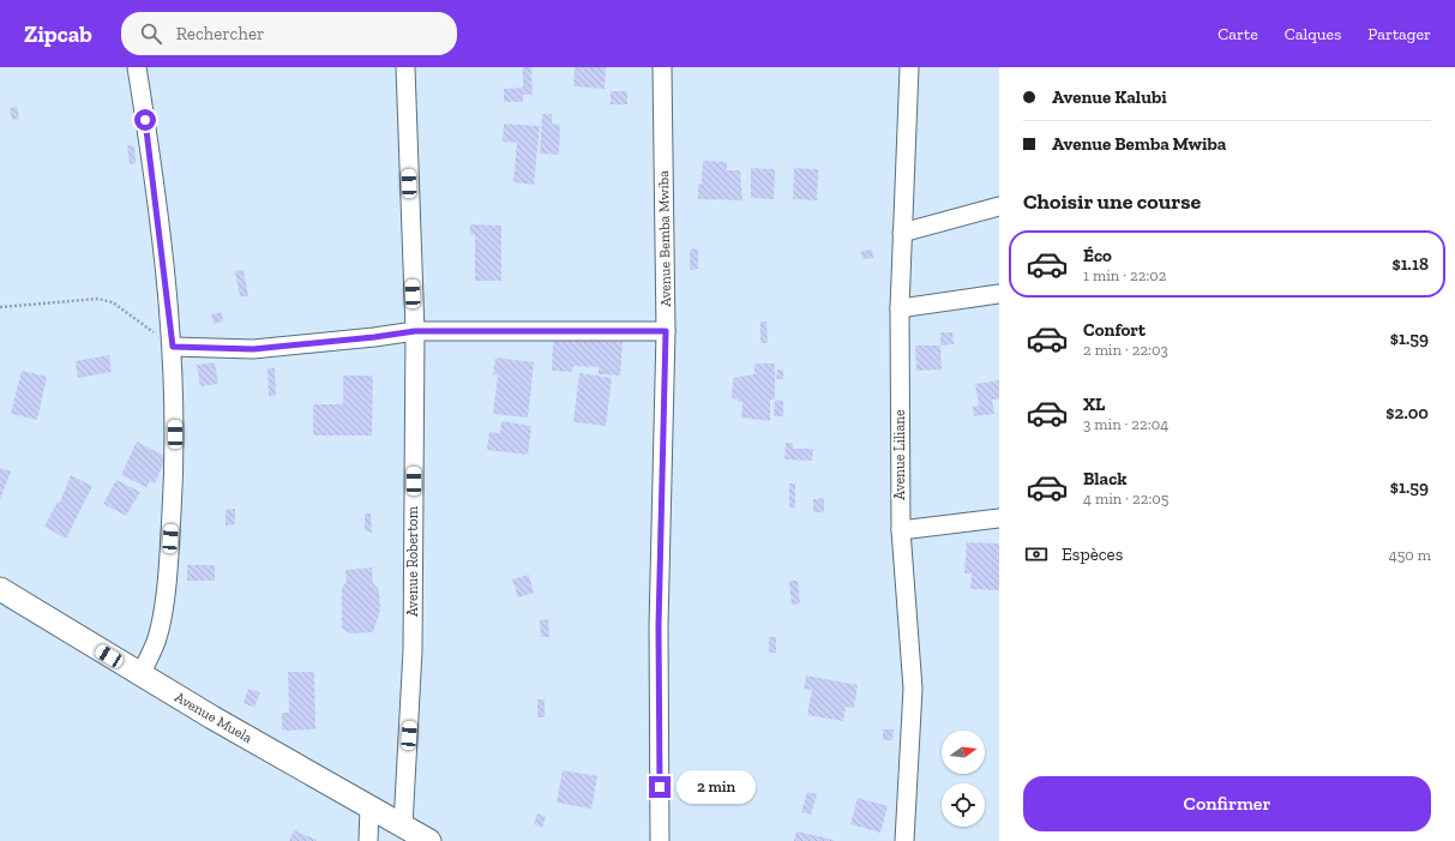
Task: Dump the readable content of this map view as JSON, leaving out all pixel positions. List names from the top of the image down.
{
  "streets": {
    "street": [
      "Avenue Bemba Mwiba",
      "Avenue Liliane",
      "Avenue Robertom",
      "Avenue Muela"
    ]
  },
  "crossings": [
    ["Avenue Robertom", "Avenue Muela"]
  ],
  "north": "right",
  "page": {
    "header": "Zipcab",
    "search": "Rechercher",
    "nav": ["Carte", "Calques", "Partager"],
    "banner": ["Avenue Kalubi", "Avenue Bemba Mwiba"],
    "heading": "Choisir une course",
    "list": [
      {
        "name": "Éco",
        "note": "1 min · 22:02",
        "value": "$1.18"
      },
      {
        "name": "Confort",
        "note": "2 min · 22:03",
        "value": "$1.59"
      },
      {
        "name": "XL",
        "note": "3 min · 22:04",
        "value": "$2.00"
      },
      {
        "name": "Black",
        "note": "4 min · 22:05",
        "value": "$1.59"
      }
    ],
    "pay": ["Espèces", "450 m"],
    "buttons": "Confirmer",
    "bubble": "2 min"
  }
}
